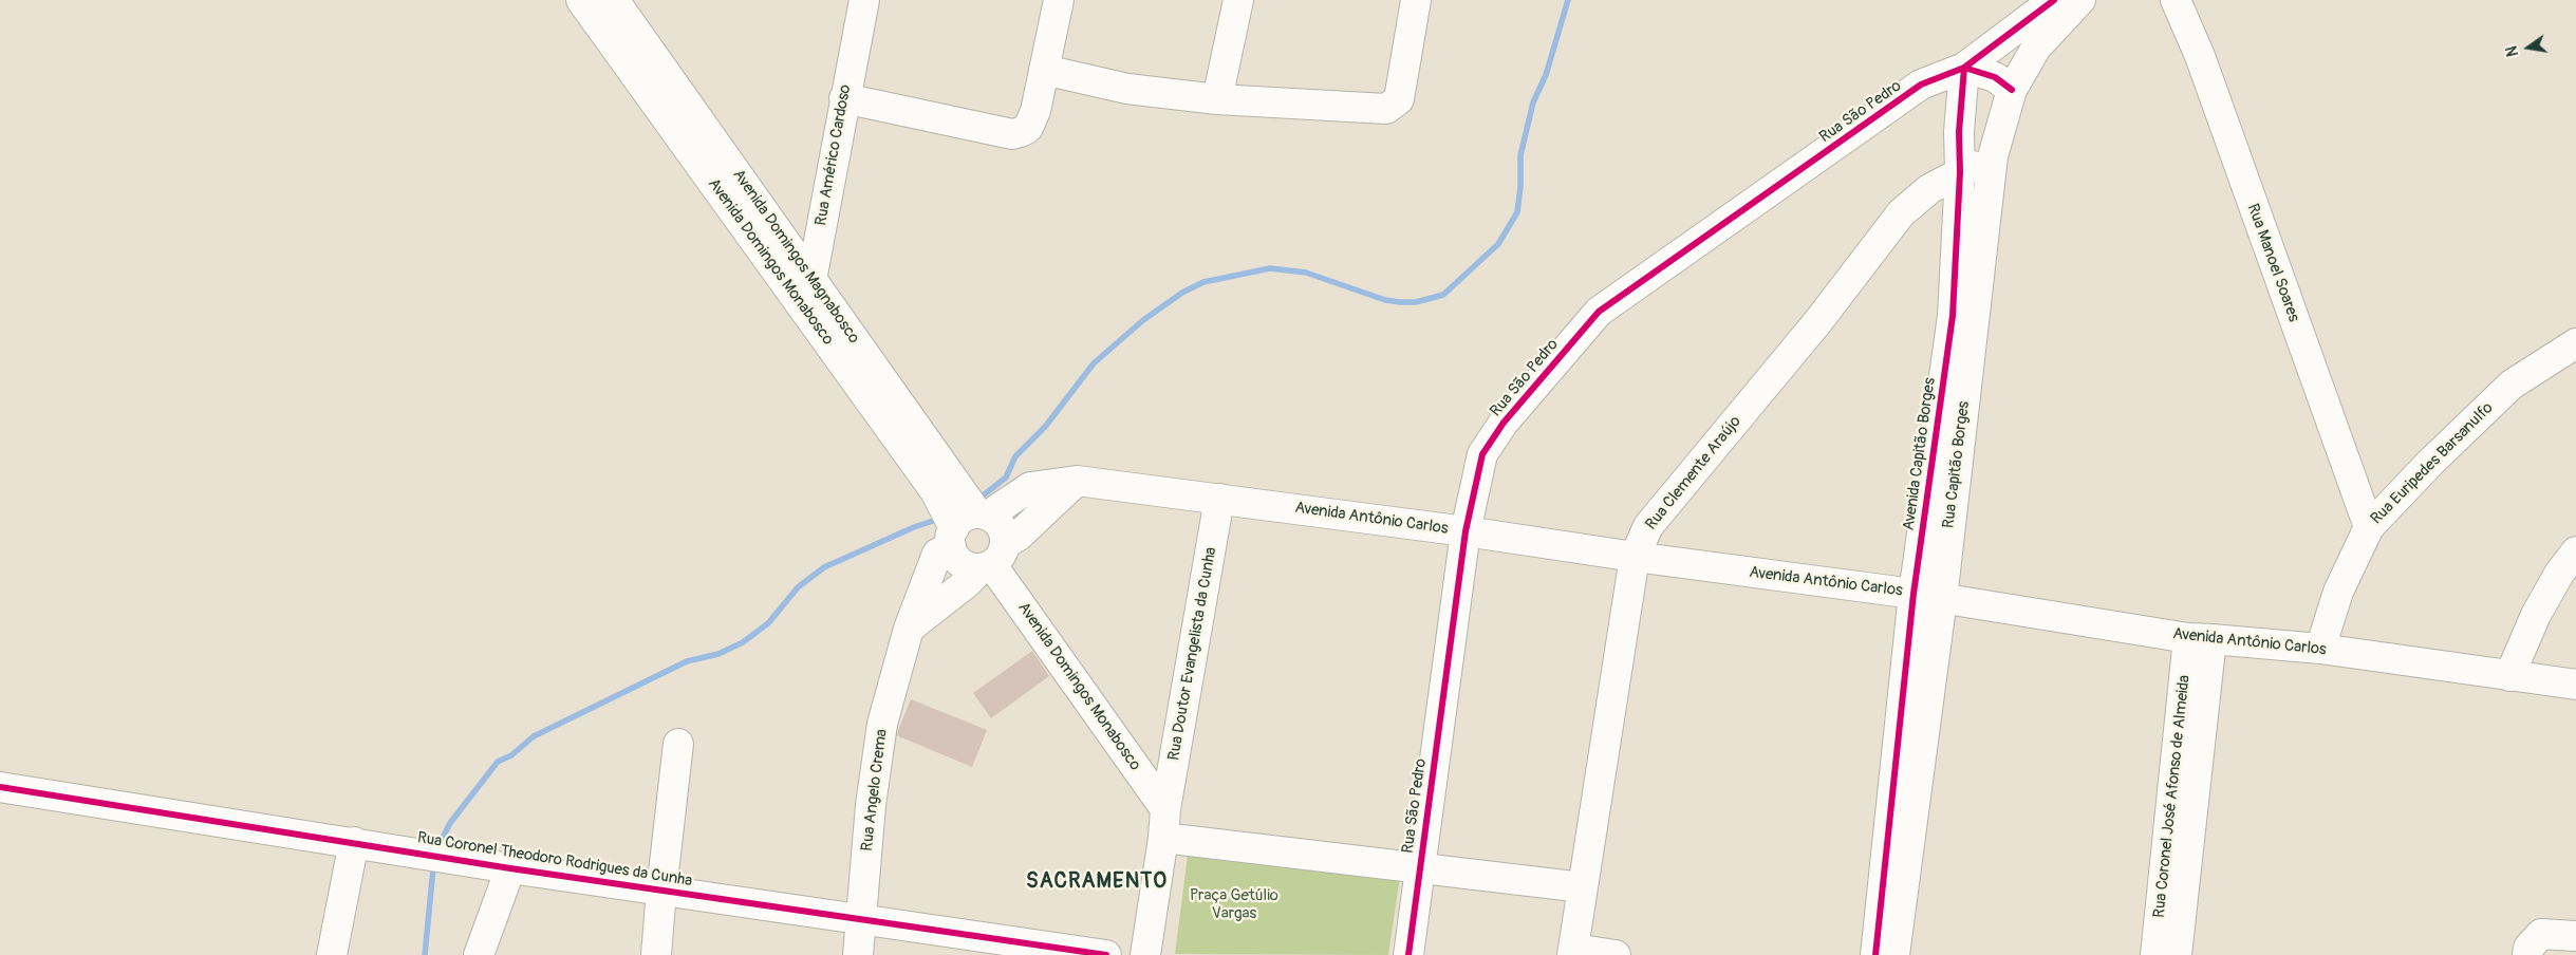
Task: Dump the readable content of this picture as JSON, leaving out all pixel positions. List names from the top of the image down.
{
  "streets": {
    "street": [
      "Rua São Pedro",
      "Rua Américo Cardoso",
      "Avenida Domingos Magnabosco",
      "Avenida Domingos Monabosco",
      "Rua Manoel Soares",
      "Avenida Capitão Borges",
      "Rua Euripedes Barsanulfo",
      "Rua Capitão Borges",
      "Rua Clemente Araújo",
      "Avenida Antônio Carlos",
      "Rua Doutor Evangelista da Cunha",
      "Rua Angelo Crema",
      "Rua Coronel José Afonso de Almeida",
      "Rua Coronel Theodoro Rodrigues da Cunha"
    ]
  },
  "crossings": [
    ["Rua São Pedro", "Avenida Capitão Borges"],
    ["Rua São Pedro", "Avenida Antônio Carlos"],
    ["Rua Américo Cardoso", "Avenida Domingos Magnabosco"],
    ["Rua Américo Cardoso", "Avenida Domingos Monabosco"],
    ["Avenida Domingos Magnabosco", "Avenida Domingos Monabosco"],
    ["Avenida Domingos Magnabosco", "Avenida Antônio Carlos"],
    ["Avenida Domingos Magnabosco", "Rua Angelo Crema"],
    ["Avenida Domingos Monabosco", "Avenida Antônio Carlos"],
    ["Avenida Domingos Monabosco", "Rua Doutor Evangelista da Cunha"],
    ["Avenida Domingos Monabosco", "Rua Angelo Crema"],
    ["Rua Manoel Soares", "Rua Euripedes Barsanulfo"],
    ["Avenida Capitão Borges", "Rua Clemente Araújo"],
    ["Avenida Capitão Borges", "Avenida Antônio Carlos"],
    ["Rua Euripedes Barsanulfo", "Avenida Antônio Carlos"],
    ["Rua Capitão Borges", "Rua Clemente Araújo"],
    ["Rua Capitão Borges", "Avenida Antônio Carlos"],
    ["Rua Clemente Araújo", "Avenida Antônio Carlos"],
    ["Avenida Antônio Carlos", "Rua Doutor Evangelista da Cunha"],
    ["Avenida Antônio Carlos", "Rua Angelo Crema"],
    ["Avenida Antônio Carlos", "Rua Coronel José Afonso de Almeida"],
    ["Rua Angelo Crema", "Rua Coronel Theodoro Rodrigues da Cunha"]
  ],
  "districts": ["SACRAMENTO"],
  "parks": ["Praça Getúlio Vargas"],
  "north": "left"
}
